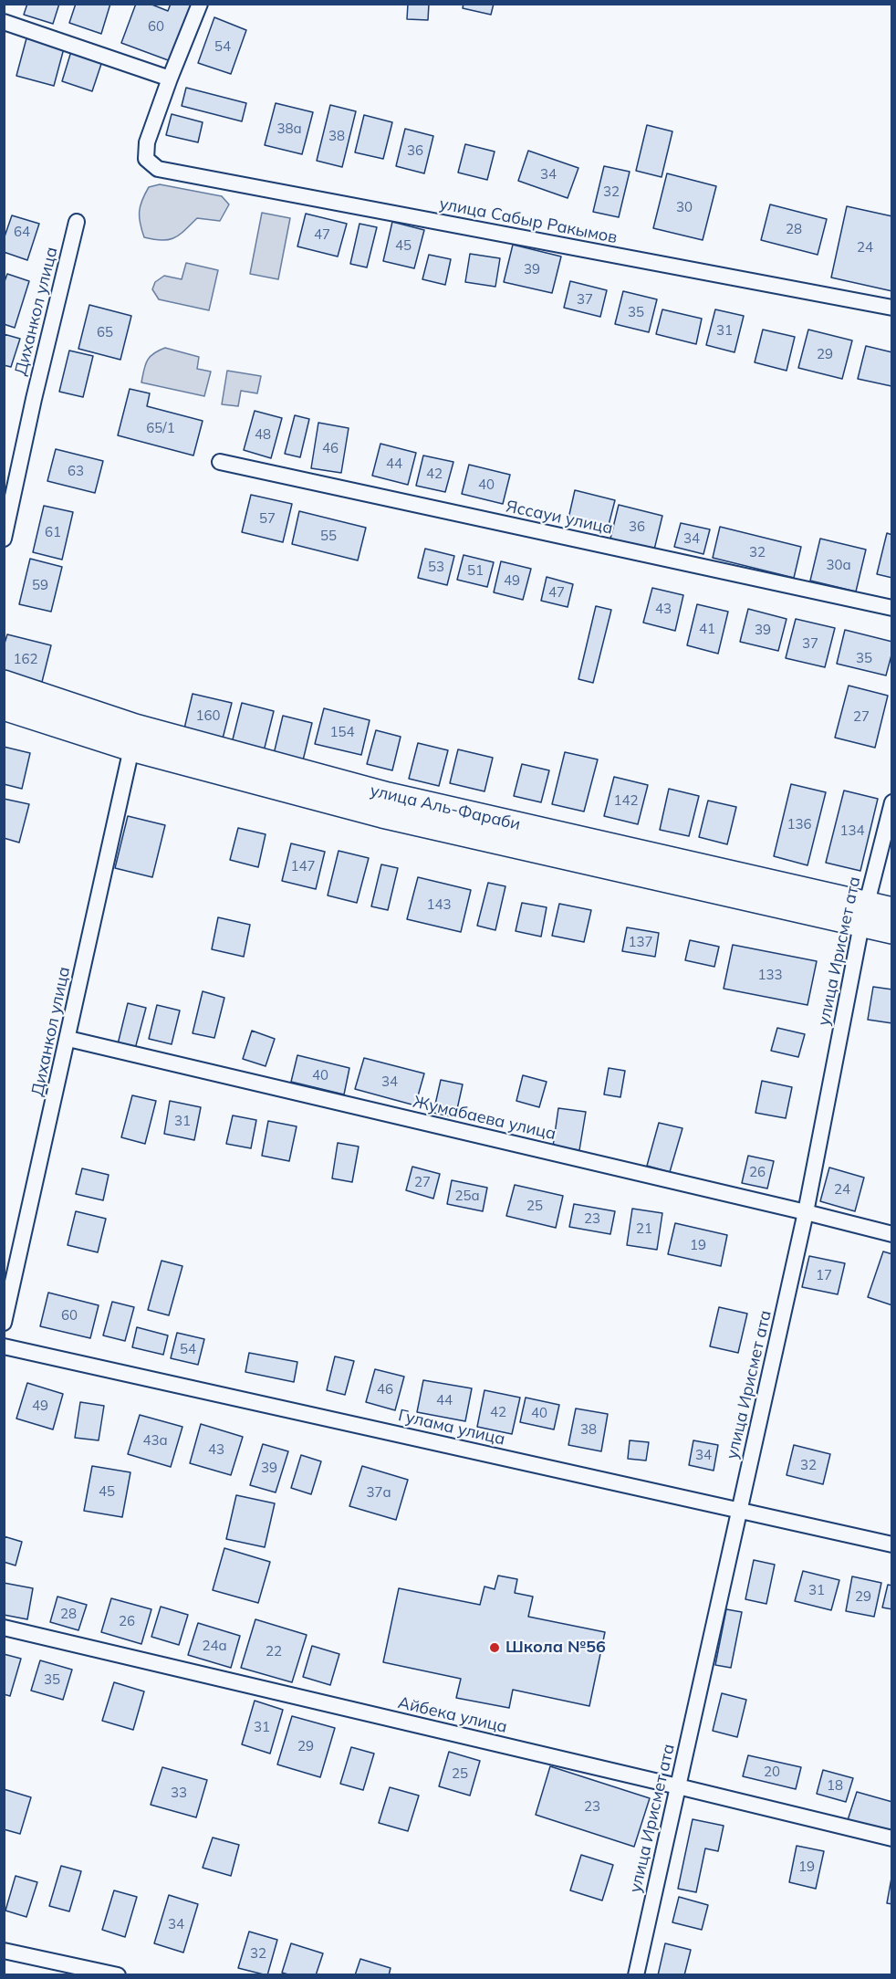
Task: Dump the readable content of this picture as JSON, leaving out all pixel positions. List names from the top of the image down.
{
  "streets": {
    "main road": ["улица Аль-Фараби"],
    "street": [
      "улица Сабыр Ракымов",
      "Диханкол улица",
      "Яссауи улица",
      "улица Ирисмет ата",
      "Жумабаева улица",
      "Гулама улица",
      "Айбека улица"
    ]
  },
  "crossings": [
    ["Диханкол улица", "улица Аль-Фараби"],
    ["Диханкол улица", "Жумабаева улица"],
    ["улица Аль-Фараби", "улица Ирисмет ата"],
    ["улица Ирисмет ата", "Жумабаева улица"],
    ["улица Ирисмет ата", "Гулама улица"],
    ["улица Ирисмет ата", "Айбека улица"]
  ],
  "places": ["Школа №56"],
  "house_numbers": [
    "60",
    "54",
    "38а",
    "38",
    "36",
    "34",
    "32",
    "30",
    "28",
    "64",
    "47",
    "45",
    "24",
    "39",
    "37",
    "35",
    "31",
    "65",
    "29",
    "65/1",
    "48",
    "46",
    "44",
    "63",
    "42",
    "40",
    "57",
    "36",
    "61",
    "55",
    "34",
    "32",
    "30а",
    "53",
    "51",
    "49",
    "59",
    "47",
    "43",
    "41",
    "39",
    "37",
    "35",
    "162",
    "160",
    "27",
    "154",
    "142",
    "136",
    "134",
    "147",
    "143",
    "137",
    "133",
    "40",
    "34",
    "31",
    "26",
    "27",
    "24",
    "25а",
    "25",
    "23",
    "21",
    "19",
    "17",
    "60",
    "54",
    "46",
    "44",
    "49",
    "42",
    "40",
    "38",
    "43а",
    "43",
    "34",
    "32",
    "39",
    "45",
    "37а",
    "31",
    "29",
    "28",
    "26",
    "24а",
    "22",
    "35",
    "31",
    "29",
    "20",
    "25",
    "18",
    "33",
    "23",
    "19",
    "34",
    "32"
  ]
}
